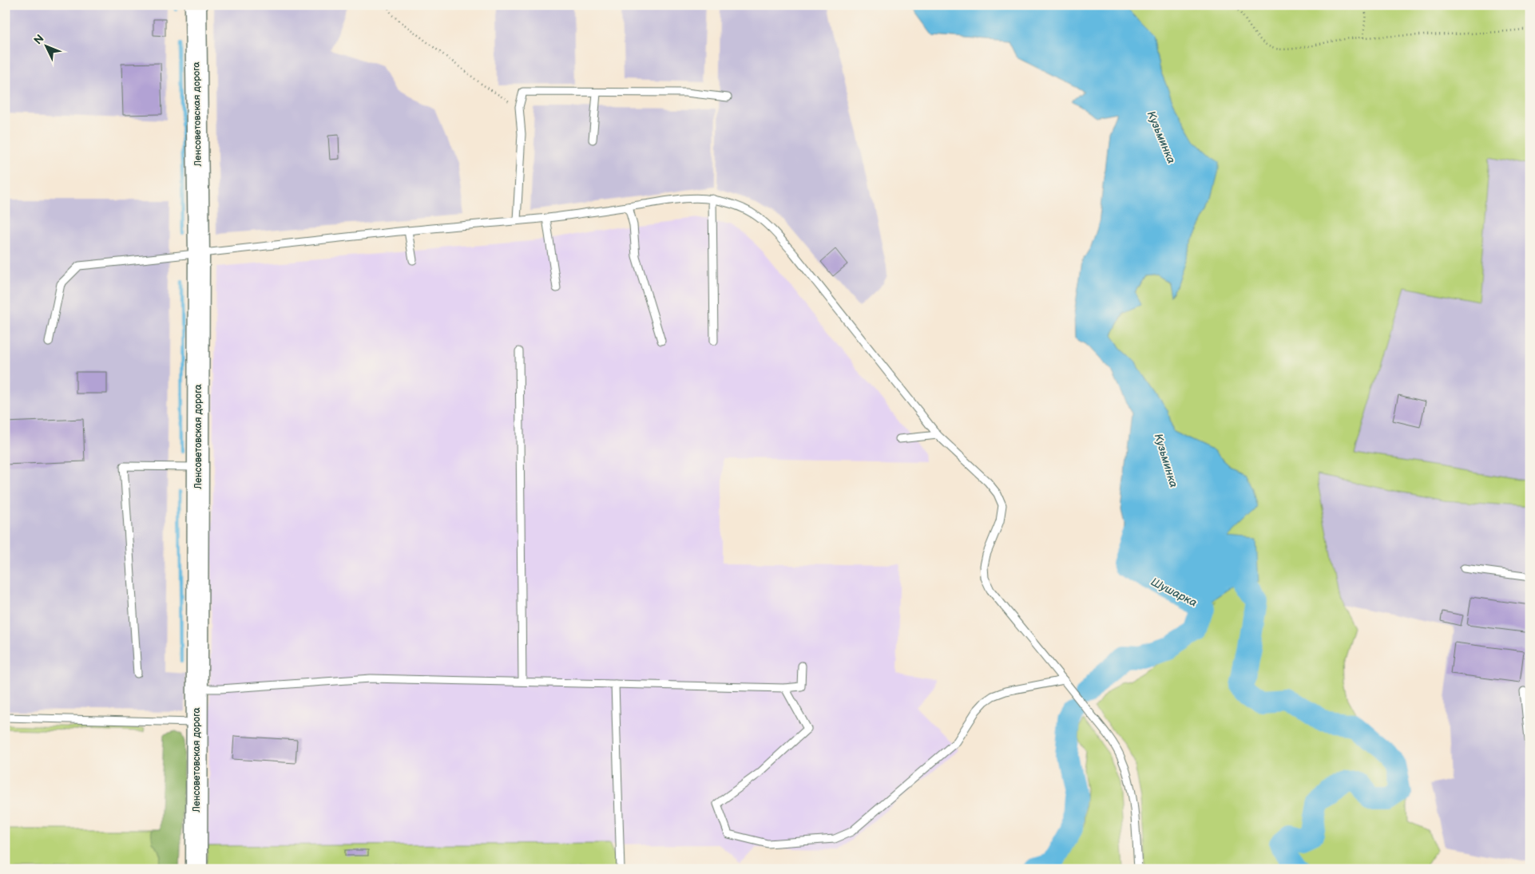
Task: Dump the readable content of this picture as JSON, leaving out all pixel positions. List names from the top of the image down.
{
  "streets": {
    "street": ["Ленсоветовская дорога"]
  },
  "water": ["Кузьминка", "Шушарка"],
  "north": "top left"
}
